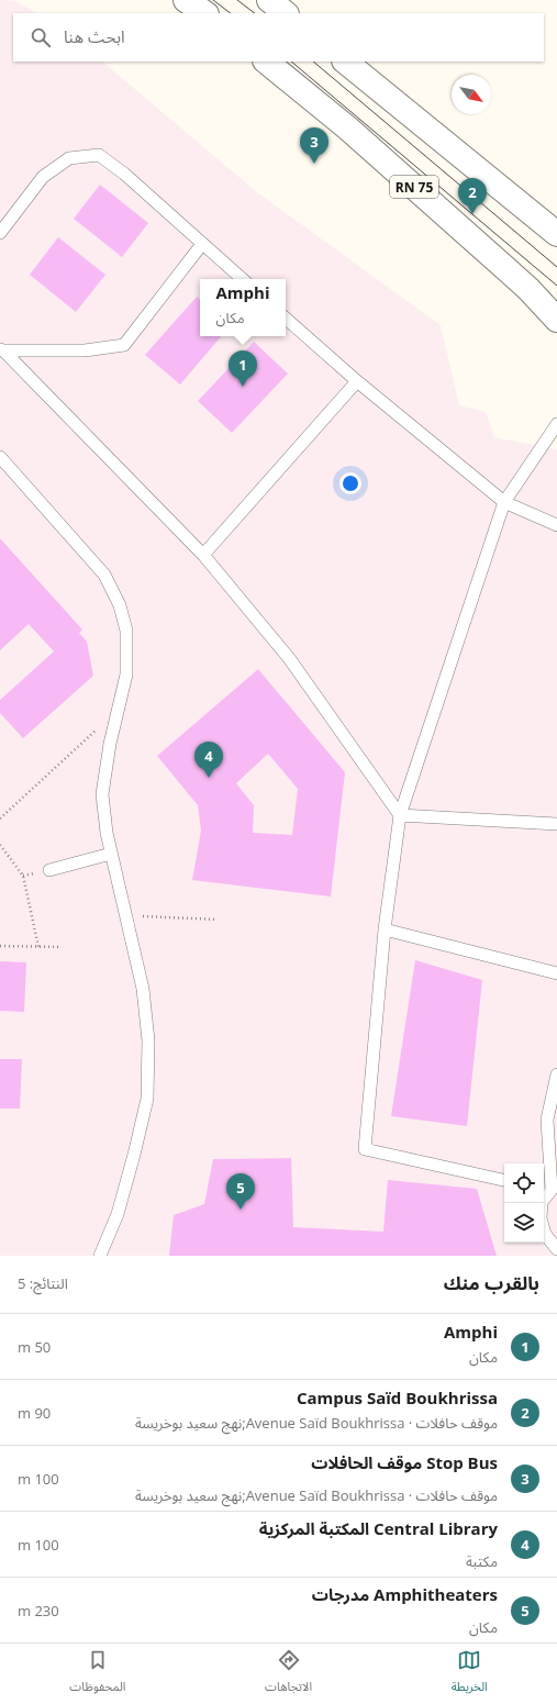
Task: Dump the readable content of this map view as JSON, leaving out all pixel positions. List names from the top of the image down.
{
  "streets": {
    "main road": ["RN 75"]
  },
  "north": "bottom right",
  "page": {
    "search": "ابحث هنا",
    "pins": [
      "3",
      "2",
      "1",
      "4",
      "5"
    ],
    "popup": ["Amphi", "مكان"],
    "heading": ["بالقرب منك", "النتائج: 5"],
    "list": [
      {
        "mark": "1",
        "name": "Amphi",
        "note": "مكان",
        "value": "50 m"
      },
      {
        "mark": "2",
        "name": "Campus Saïd Boukhrissa",
        "note": "موقف حافلات · Avenue Saïd Boukhrissa;نهج سعيد بوخريسة",
        "value": "90 m"
      },
      {
        "mark": "3",
        "name": "Stop Bus موقف الحافلات",
        "note": "موقف حافلات · Avenue Saïd Boukhrissa;نهج سعيد بوخريسة",
        "value": "100 m"
      },
      {
        "mark": "4",
        "name": "Central Library المكتبة المركزية",
        "note": "مكتبة",
        "value": "100 m"
      },
      {
        "mark": "5",
        "name": "Amphitheaters مدرجات",
        "note": "مكان",
        "value": "230 m"
      }
    ],
    "nav": ["الخريطة", "الاتجاهات", "المحفوظات"]
  }
}
